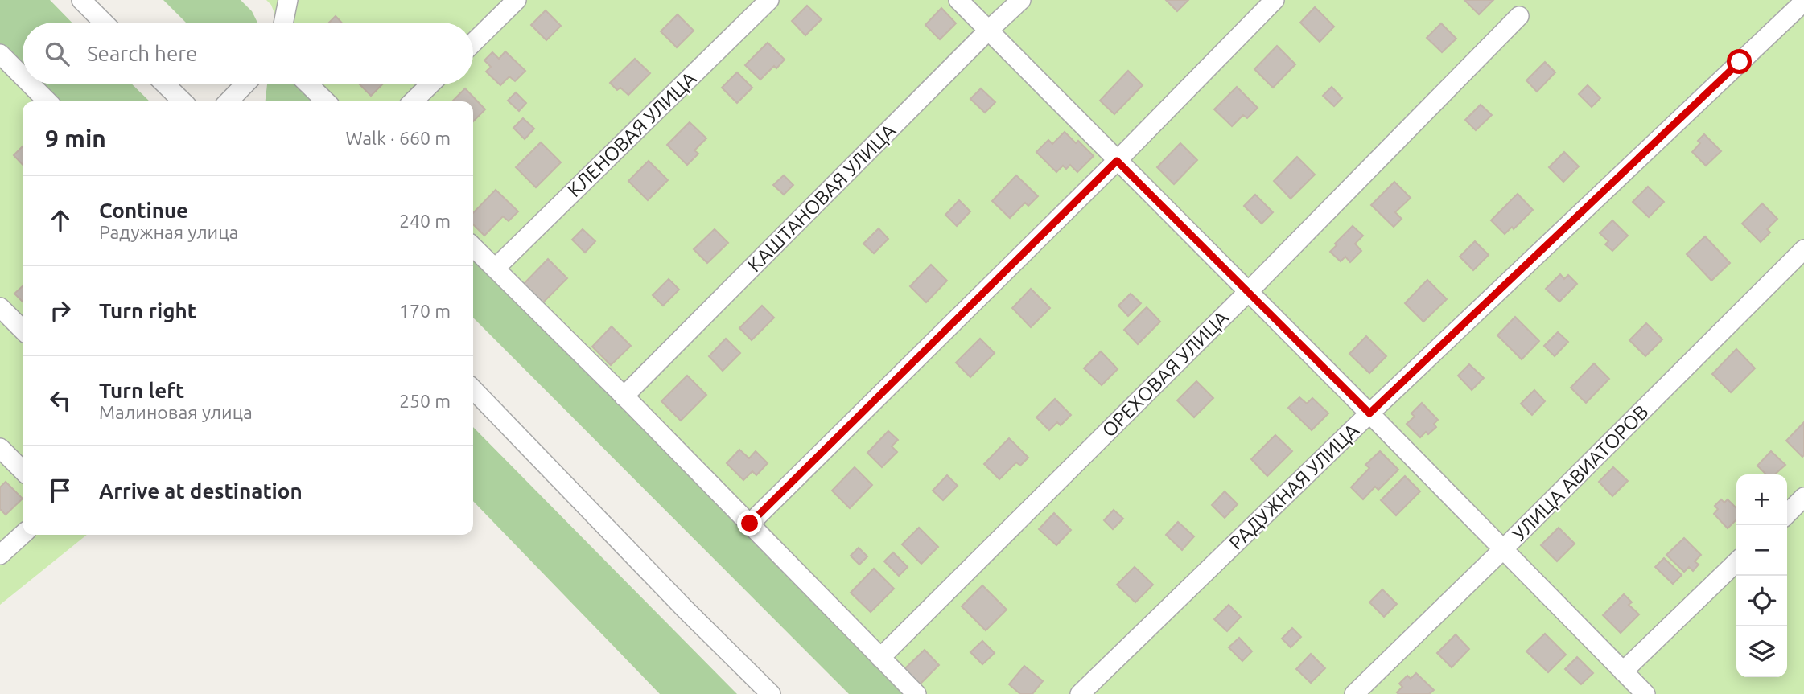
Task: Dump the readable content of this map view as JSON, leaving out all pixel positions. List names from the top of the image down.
{
  "streets": {
    "street": [
      "КЛЕНОВАЯ УЛИЦА",
      "КАШТАНОВАЯ УЛИЦА",
      "ОРЕХОВАЯ УЛИЦА",
      "УЛИЦА АВИАТОРОВ",
      "РАДУЖНАЯ УЛИЦА"
    ]
  },
  "page": {
    "search": "Search here",
    "heading": ["9 min", "Walk · 660 m"],
    "list": [
      ["Continue", "Радужная улица", "240 m"],
      ["Turn right", "170 m"],
      ["Turn left", "Малиновая улица", "250 m"],
      "Arrive at destination"
    ],
    "map_buttons": ["+", "−"]
  }
}
